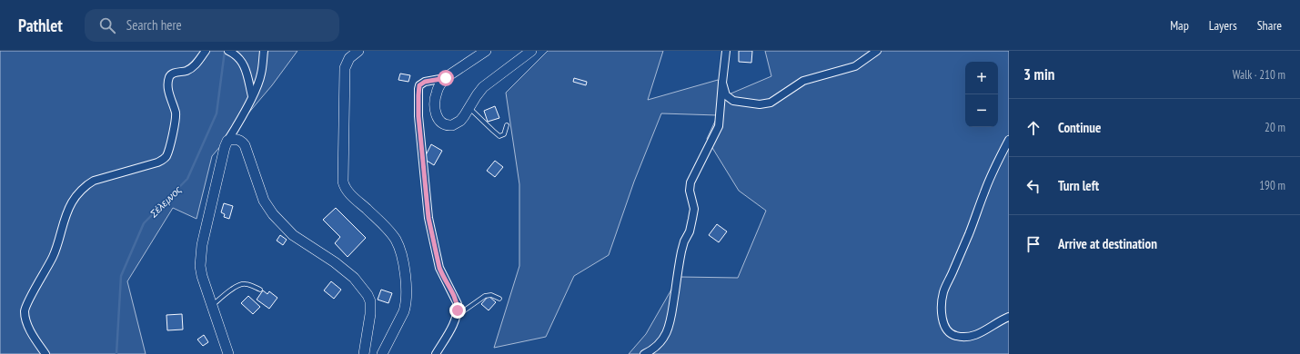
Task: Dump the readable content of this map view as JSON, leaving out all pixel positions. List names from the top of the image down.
{
  "water": ["Σέλεμνος"],
  "page": {
    "header": "Pathlet",
    "search": "Search here",
    "nav": ["Map", "Layers", "Share"],
    "heading": ["3 min", "Walk · 210 m"],
    "map_buttons": ["+", "−"],
    "list": [
      ["Continue", "20 m"],
      ["Turn left", "190 m"],
      "Arrive at destination"
    ]
  }
}
